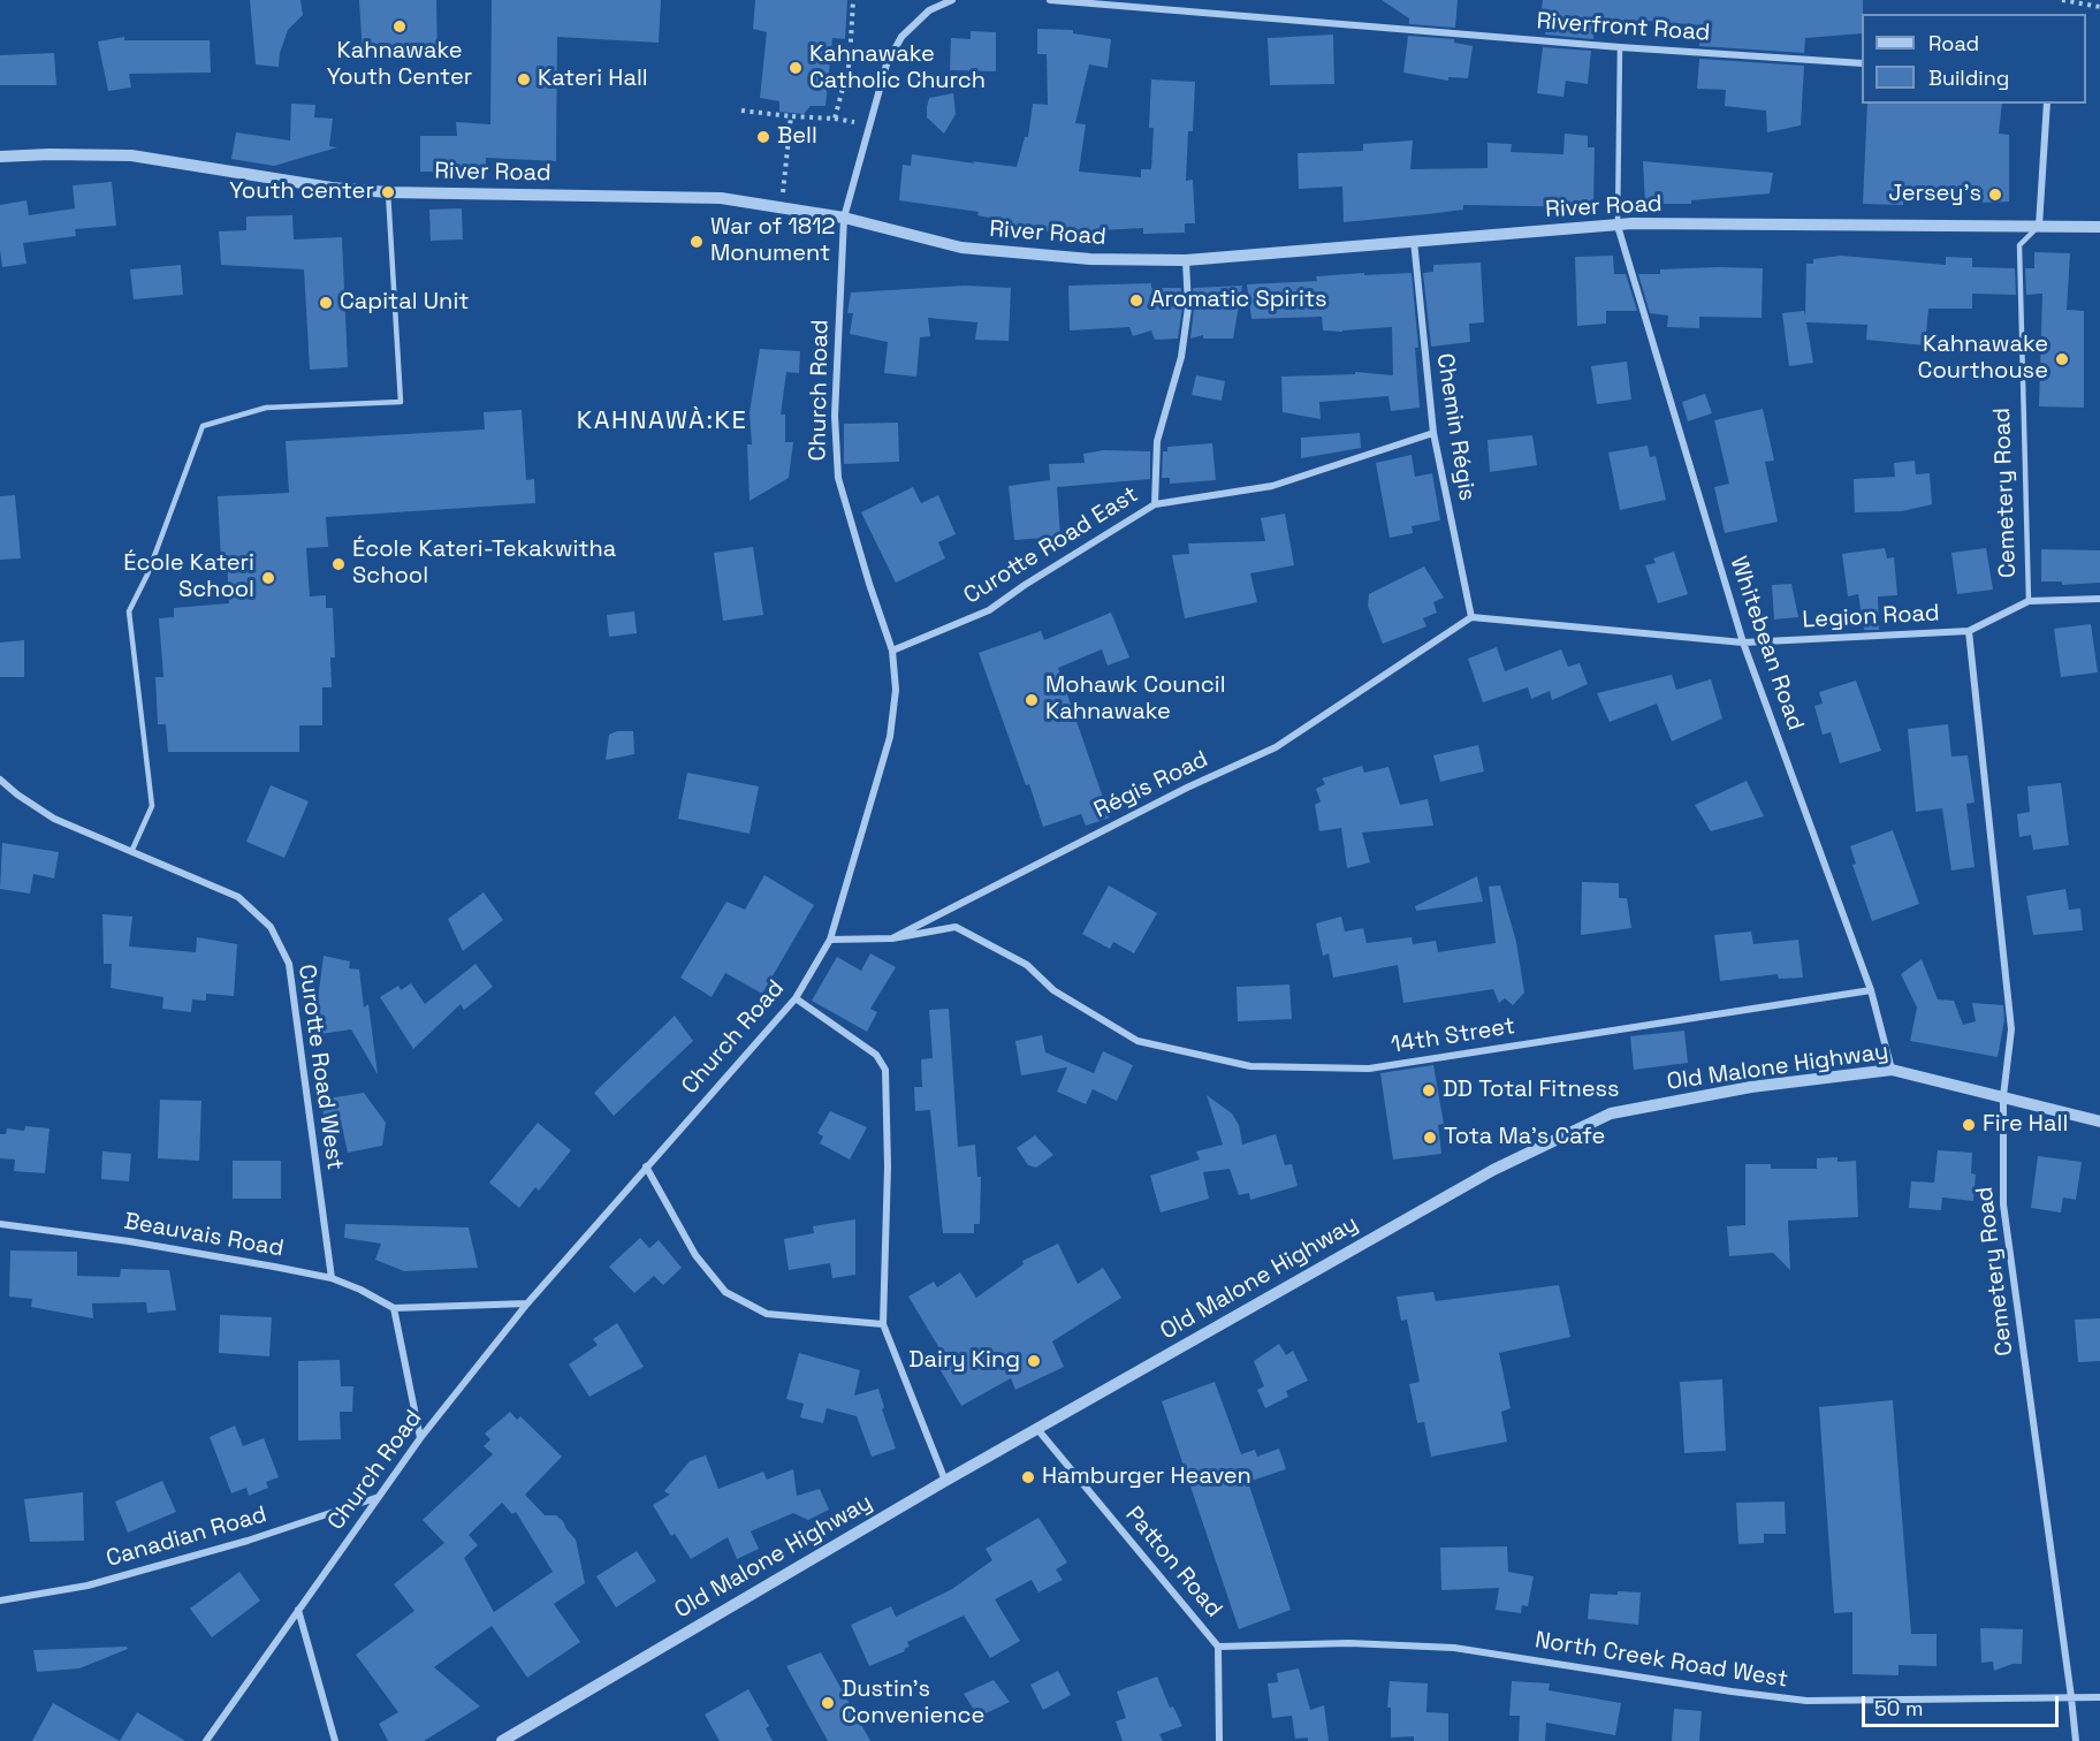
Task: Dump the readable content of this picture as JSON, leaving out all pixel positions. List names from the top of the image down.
{
  "streets": {
    "street": [
      "Riverfront Road",
      "River Road",
      "Church Road",
      "Chemin Régis",
      "Cemetery Road",
      "Curotte Road East",
      "Legion Road",
      "Whitebean Road",
      "Régis Road",
      "14th Street",
      "Curotte Road West",
      "Old Malone Highway",
      "Beauvais Road",
      "Canadian Road",
      "Patton Road",
      "North Creek Road West"
    ]
  },
  "crossings": [
    ["River Road", "Church Road"],
    ["River Road", "Chemin Régis"],
    ["River Road", "Cemetery Road"],
    ["River Road", "Whitebean Road"],
    ["Church Road", "Curotte Road East"],
    ["Church Road", "Régis Road"],
    ["Church Road", "Canadian Road"],
    ["Chemin Régis", "Curotte Road East"],
    ["Chemin Régis", "Legion Road"],
    ["Chemin Régis", "Régis Road"],
    ["Cemetery Road", "Legion Road"],
    ["Cemetery Road", "Old Malone Highway"],
    ["Cemetery Road", "North Creek Road West"],
    ["Legion Road", "Whitebean Road"],
    ["Legion Road", "Régis Road"],
    ["Whitebean Road", "14th Street"],
    ["Whitebean Road", "Old Malone Highway"],
    ["Régis Road", "14th Street"],
    ["Curotte Road West", "Beauvais Road"],
    ["Old Malone Highway", "Patton Road"],
    ["Patton Road", "North Creek Road West"]
  ],
  "districts": ["KAHNAWÀ:KE"],
  "places": [
    "Kahnawake Youth Center",
    "Kahnawake Catholic Church",
    "Kateri Hall",
    "Bell",
    "Youth center",
    "Jersey's",
    "War of 1812 Monument",
    "Aromatic Spirits",
    "Capital Unit",
    "Kahnawake Courthouse",
    "École Kateri-Tekakwitha School",
    "École Kateri School",
    "Mohawk Council Kahnawake",
    "DD Total Fitness",
    "Fire Hall",
    "Tota Ma's Cafe",
    "Dairy King",
    "Hamburger Heaven",
    "Dustin's Convenience"
  ],
  "legend": ["Road", "Building"],
  "scale_bar": "50 m"
}
